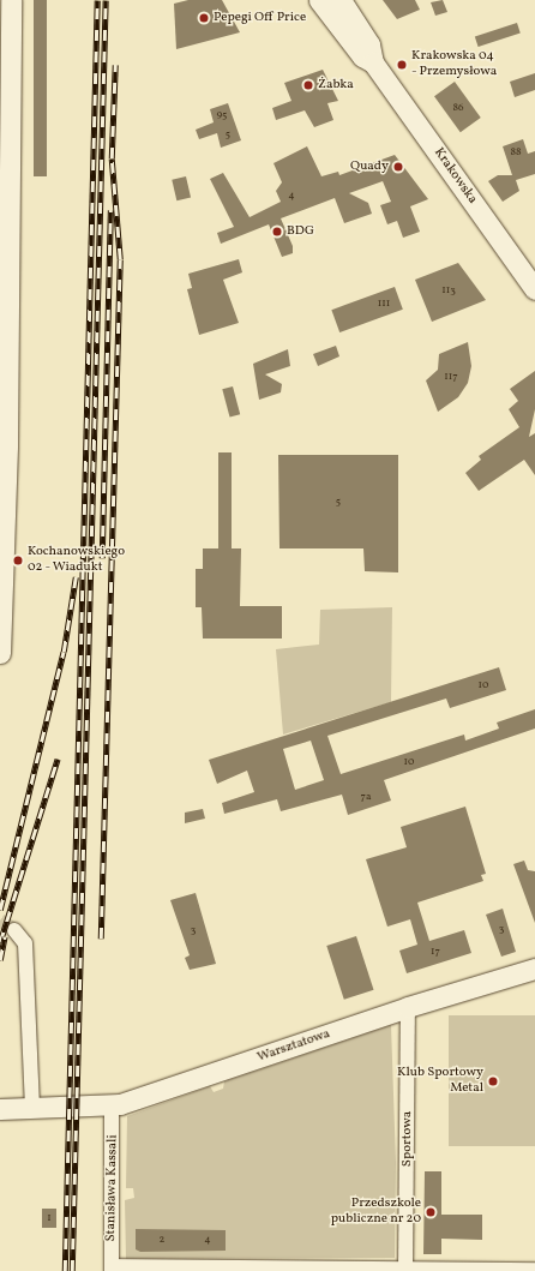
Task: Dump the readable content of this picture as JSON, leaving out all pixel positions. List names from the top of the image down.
{
  "streets": {
    "street": [
      "Krakowska",
      "Warsztatowa",
      "Sportowa",
      "Stanisława Kassali"
    ]
  },
  "crossings": [
    ["Warsztatowa", "Sportowa"],
    ["Warsztatowa", "Stanisława Kassali"]
  ],
  "places": [
    "Pepegi Off Price",
    "Krakowska 04 - Przemysłowa",
    "Żabka",
    "Quady",
    "BDG",
    "Kochanowskiego 02 - Wiadukt",
    "Klub Sportowy Metal",
    "Przedszkole publiczne nr 20"
  ],
  "house_numbers": [
    "86",
    "95",
    "5",
    "88",
    "4",
    "113",
    "111",
    "117",
    "5",
    "10",
    "10",
    "7a",
    "3",
    "3",
    "17",
    "1",
    "2",
    "4"
  ]
}
